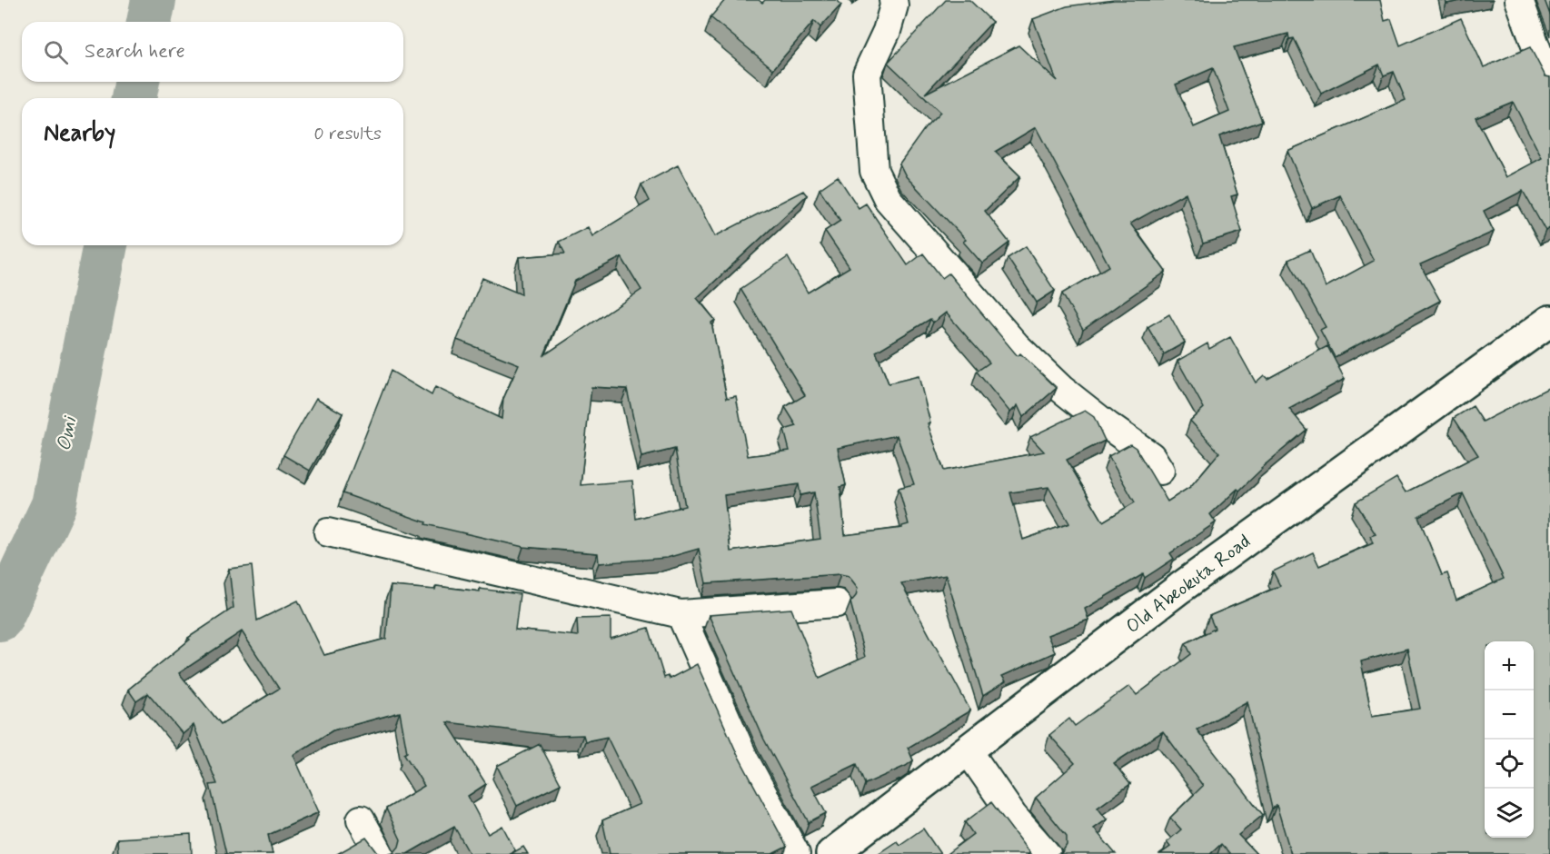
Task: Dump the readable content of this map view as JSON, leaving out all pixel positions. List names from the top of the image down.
{
  "streets": {
    "highway": ["Old Abeokuta Road"]
  },
  "water": ["Omi"],
  "page": {
    "search": "Search here",
    "heading": ["Nearby", "0 results"],
    "map_buttons": ["+", "−"]
  }
}
